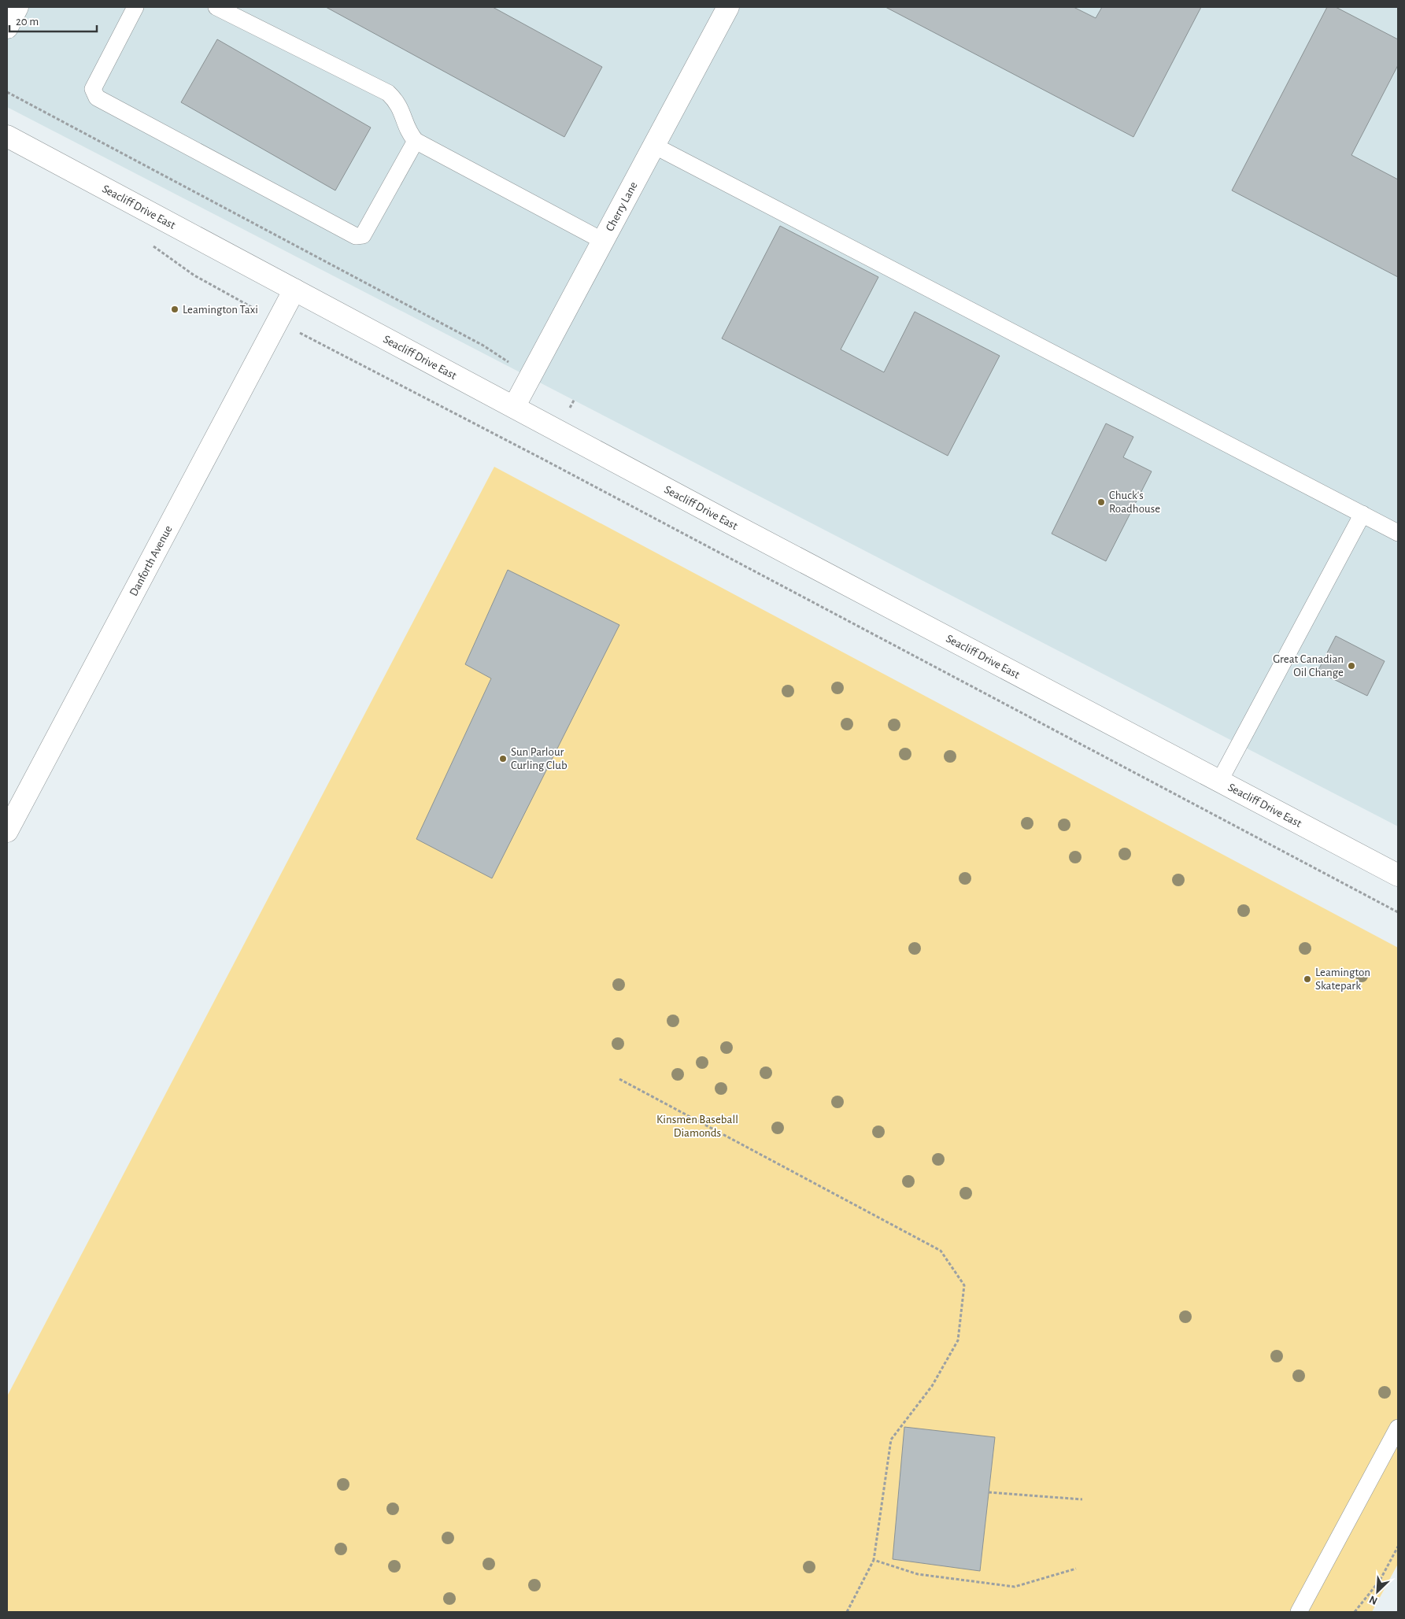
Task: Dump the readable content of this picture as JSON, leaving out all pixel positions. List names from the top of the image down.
{
  "streets": {
    "main road": ["Seacliff Drive East", "Cherry Lane", "Danforth Avenue"]
  },
  "crossings": [
    ["Seacliff Drive East", "Cherry Lane"],
    ["Seacliff Drive East", "Danforth Avenue"]
  ],
  "parks": ["Kinsmen Baseball Diamonds"],
  "places": [
    "Leamington Taxi",
    "Chuck's Roadhouse",
    "Great Canadian Oil Change",
    "Sun Parlour Curling Club",
    "Leamington Skatepark"
  ],
  "scale_bar": "20 m",
  "north": "bottom left"
}
